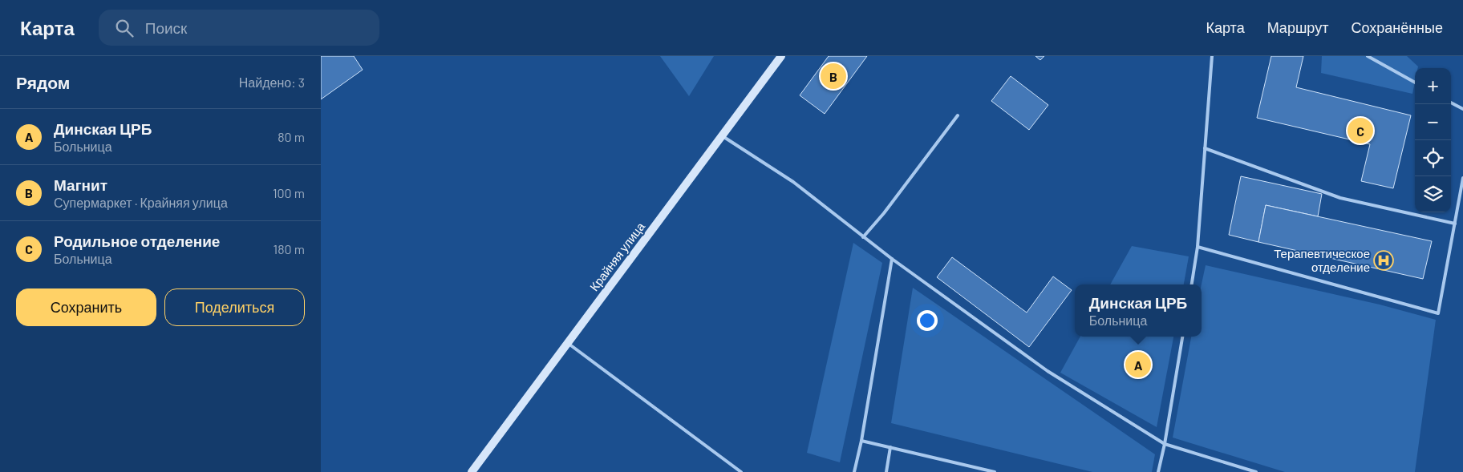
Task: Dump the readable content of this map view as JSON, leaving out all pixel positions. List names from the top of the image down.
{
  "streets": {
    "main road": ["Крайняя улица"]
  },
  "places": {
    "hospital": ["Терапевтическое отделение"]
  },
  "page": {
    "header": "Карта",
    "search": "Поиск",
    "nav": ["Карта", "Маршрут", "Сохранённые"],
    "heading": ["Рядом", "Найдено: 3"],
    "pins": ["B", "C", "A"],
    "map_buttons": ["+", "−"],
    "list": [
      {
        "mark": "A",
        "name": "Динская ЦРБ",
        "note": "Больница",
        "value": "80 m"
      },
      {
        "mark": "B",
        "name": "Магнит",
        "note": "Супермаркет · Крайняя улица",
        "value": "100 m"
      },
      {
        "mark": "C",
        "name": "Родильное отделение",
        "note": "Больница",
        "value": "180 m"
      }
    ],
    "buttons": ["Сохранить", "Поделиться"],
    "popup": ["Динская ЦРБ", "Больница"]
  }
}
